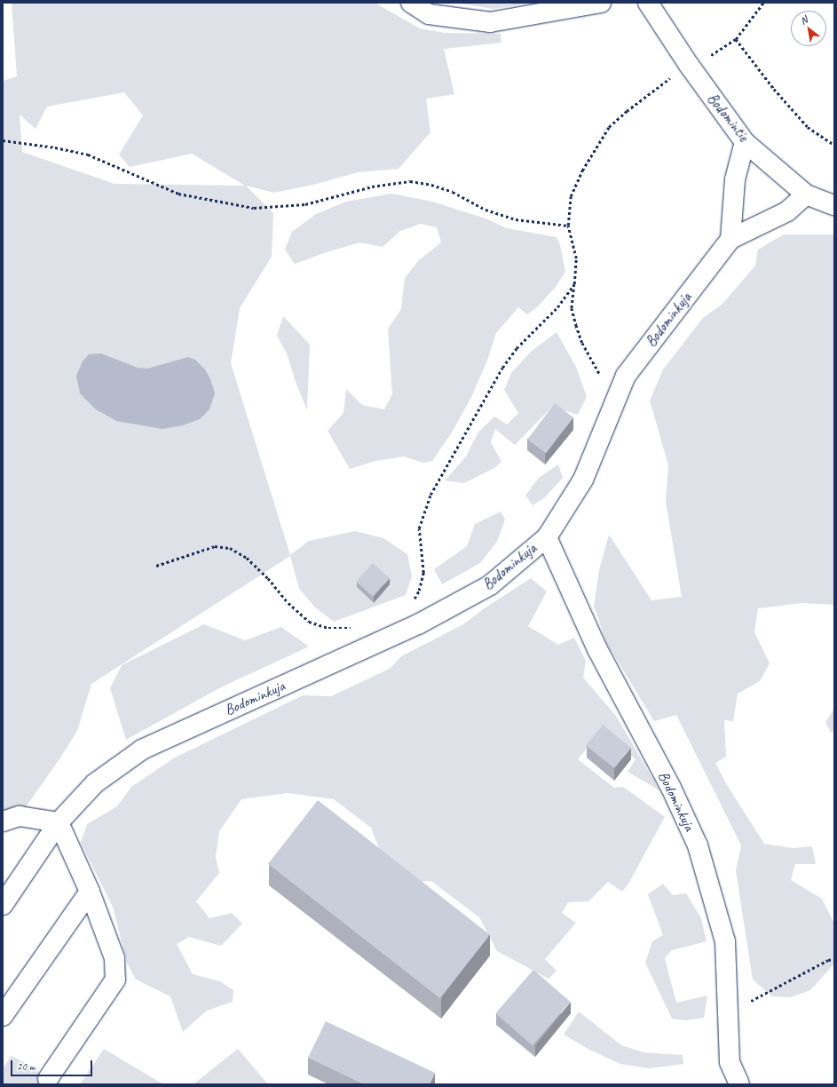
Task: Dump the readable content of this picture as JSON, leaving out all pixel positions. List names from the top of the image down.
{
  "streets": {
    "street": ["Bodomintie", "Bodominkuja"]
  },
  "crossings": [
    ["Bodomintie", "Bodominkuja"]
  ],
  "scale_bar": "20 m",
  "north": "top left"
}
